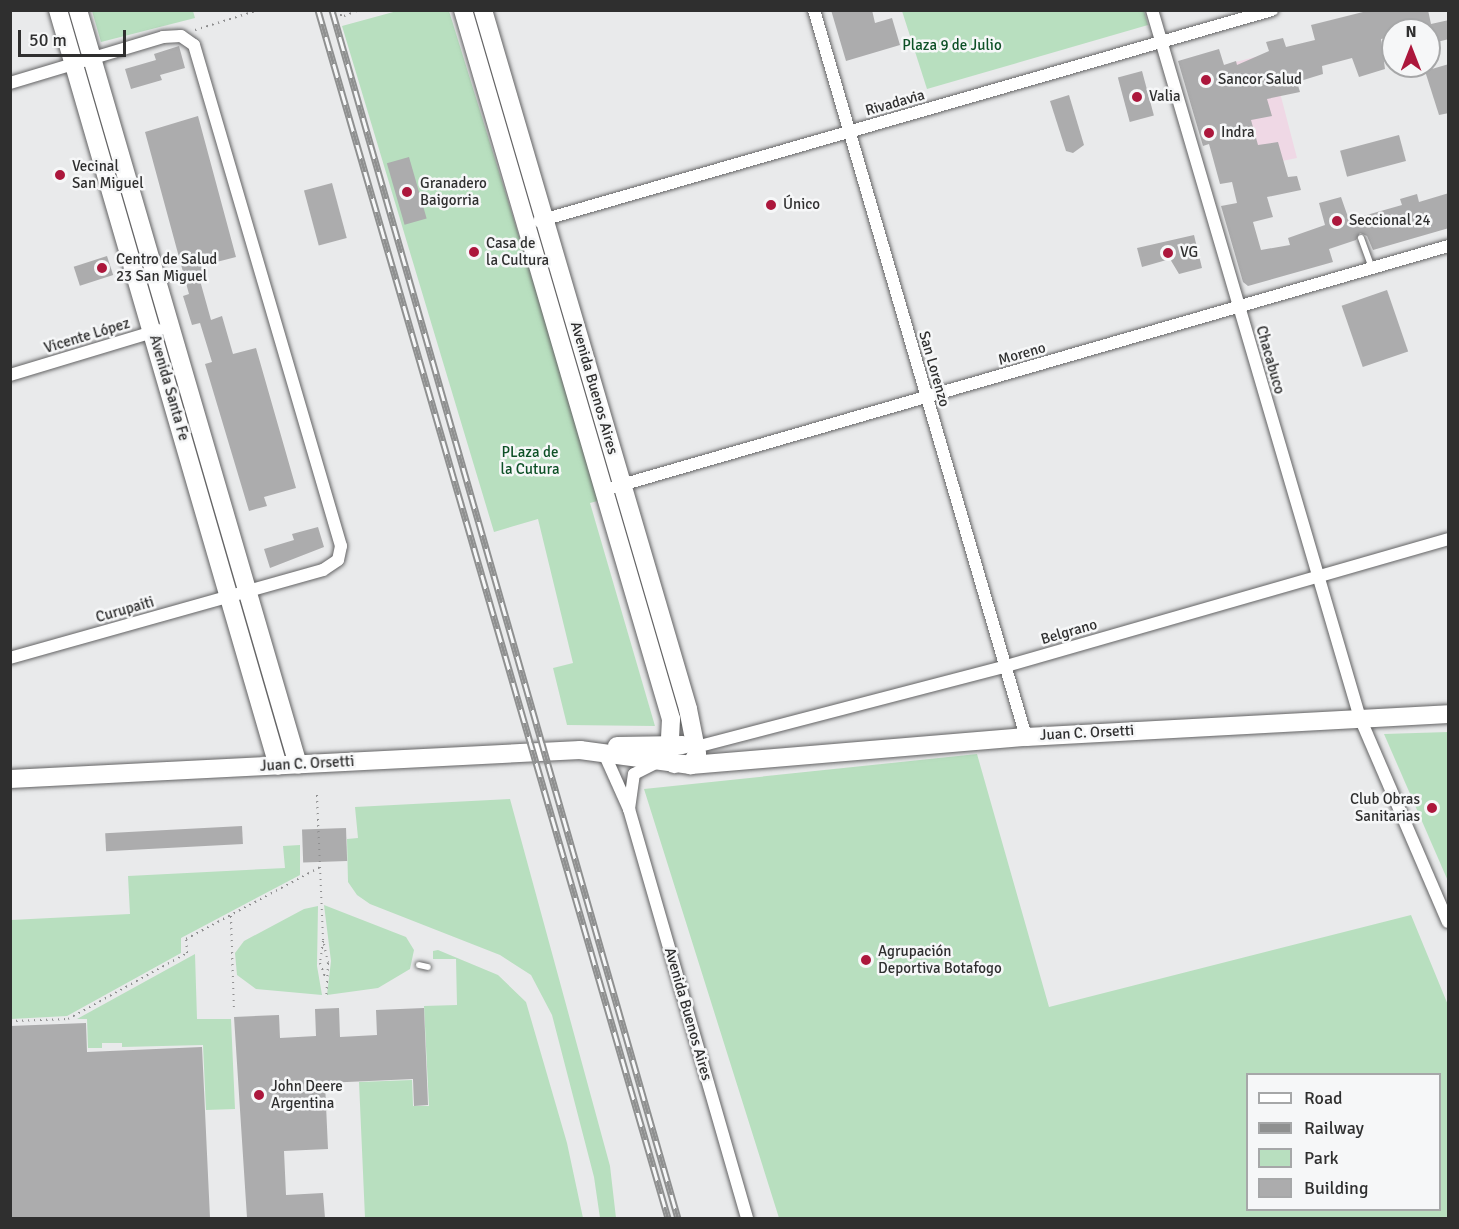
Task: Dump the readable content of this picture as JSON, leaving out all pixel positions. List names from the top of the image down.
{
  "streets": {
    "main road": ["Avenida Santa Fe", "Avenida Buenos Aires", "Juan C. Orsetti"],
    "street": [
      "Rivadavia",
      "Vicente López",
      "Moreno",
      "Chacabuco",
      "San Lorenzo",
      "Curupaiti",
      "Belgrano"
    ]
  },
  "crossings": [
    ["Rivadavia", "Chacabuco"],
    ["Rivadavia", "San Lorenzo"],
    ["Rivadavia", "Avenida Buenos Aires"],
    ["Vicente López", "Avenida Santa Fe"],
    ["Moreno", "Chacabuco"],
    ["Moreno", "San Lorenzo"],
    ["Moreno", "Avenida Buenos Aires"],
    ["Chacabuco", "Belgrano"],
    ["Chacabuco", "Juan C. Orsetti"],
    ["San Lorenzo", "Belgrano"],
    ["San Lorenzo", "Juan C. Orsetti"],
    ["Avenida Santa Fe", "Curupaiti"],
    ["Avenida Santa Fe", "Juan C. Orsetti"],
    ["Avenida Buenos Aires", "Belgrano"],
    ["Avenida Buenos Aires", "Juan C. Orsetti"],
    ["Belgrano", "Juan C. Orsetti"]
  ],
  "parks": ["Plaza 9 de Julio", "PLaza de la Cutura"],
  "places": [
    "Sancor Salud",
    "Valia",
    "Indra",
    "Vecinal San Miguel",
    "Granadero Baigorria",
    "Único",
    "Seccional 24",
    "Casa de la Cultura",
    "VG",
    "Centro de Salud 23 San Miguel",
    "Club Obras Sanitarias",
    "Agrupación Deportiva Botafogo",
    "John Deere Argentina"
  ],
  "legend": [
    "Road",
    "Railway",
    "Park",
    "Building"
  ],
  "scale_bar": "50 m",
  "north": "top"
}
